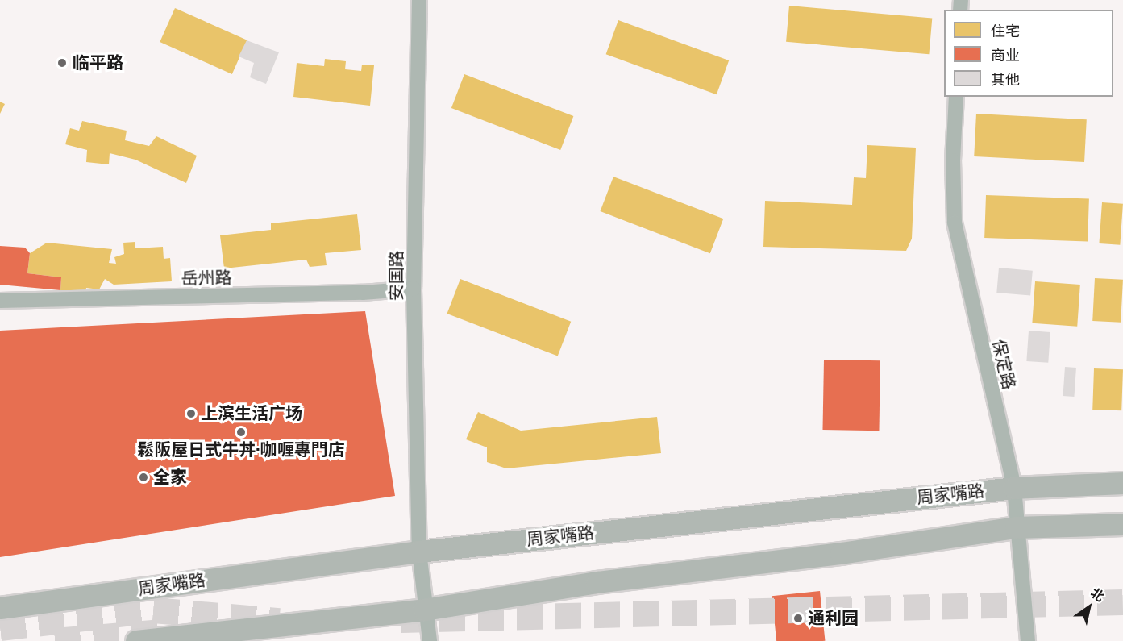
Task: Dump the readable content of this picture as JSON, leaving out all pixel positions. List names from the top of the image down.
{
  "streets": {
    "main road": ["周家嘴路"],
    "street": ["安国路", "岳州路", "保定路"]
  },
  "crossings": [
    ["安国路", "岳州路"],
    ["安国路", "周家嘴路"],
    ["保定路", "周家嘴路"]
  ],
  "places": [
    "临平路",
    "上滨生活广场",
    "鬆阪屋日式牛丼·咖喱專門店",
    "全家",
    "通利园"
  ],
  "legend": ["住宅", "商业", "其他"],
  "north": "top right"
}
